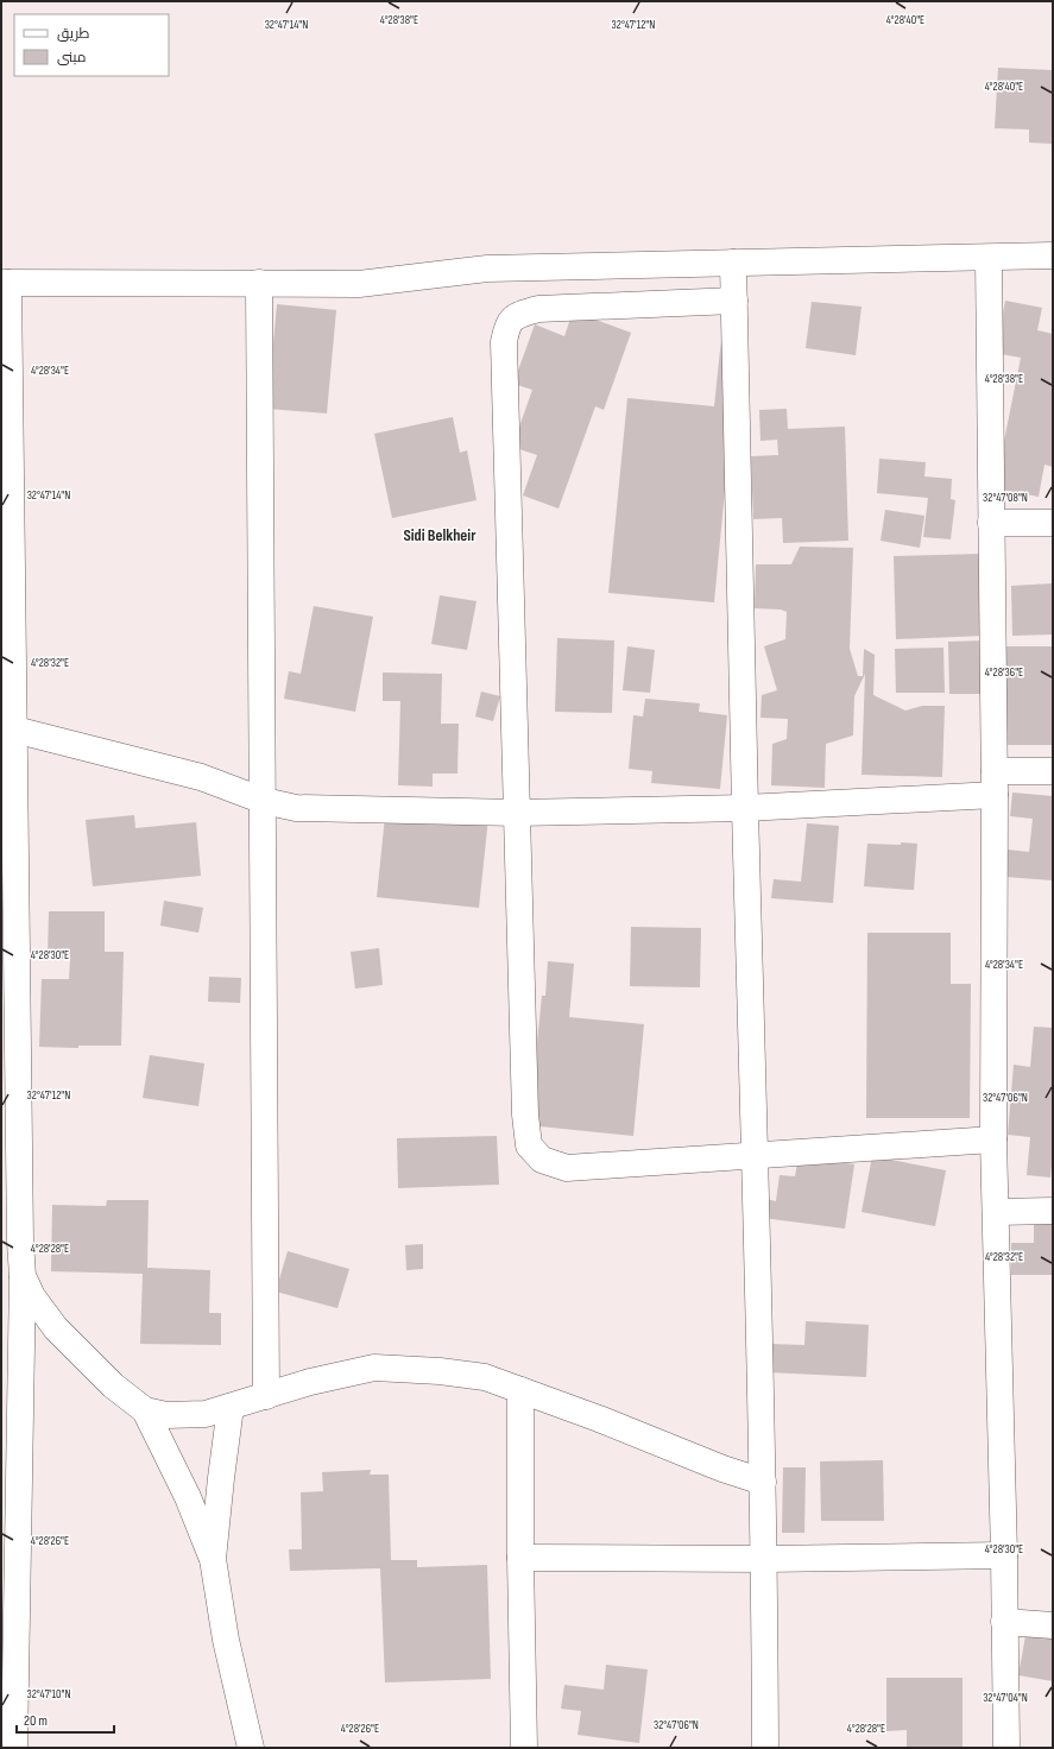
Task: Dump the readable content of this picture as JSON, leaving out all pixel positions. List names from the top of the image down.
{
  "districts": ["Sidi Belkheir"],
  "legend": ["طريق", "مبنى"],
  "scale_bar": "20 m",
  "coordinates": [
    "4°28'38\"E",
    "4°28'40\"E",
    "32°47'14\"N",
    "32°47'12\"N",
    "4°28'34\"E",
    "32°47'08\"N",
    "4°28'32\"E",
    "4°28'36\"E",
    "4°28'30\"E",
    "32°47'06\"N",
    "4°28'28\"E",
    "4°28'26\"E",
    "32°47'10\"N",
    "32°47'04\"N"
  ]
}
